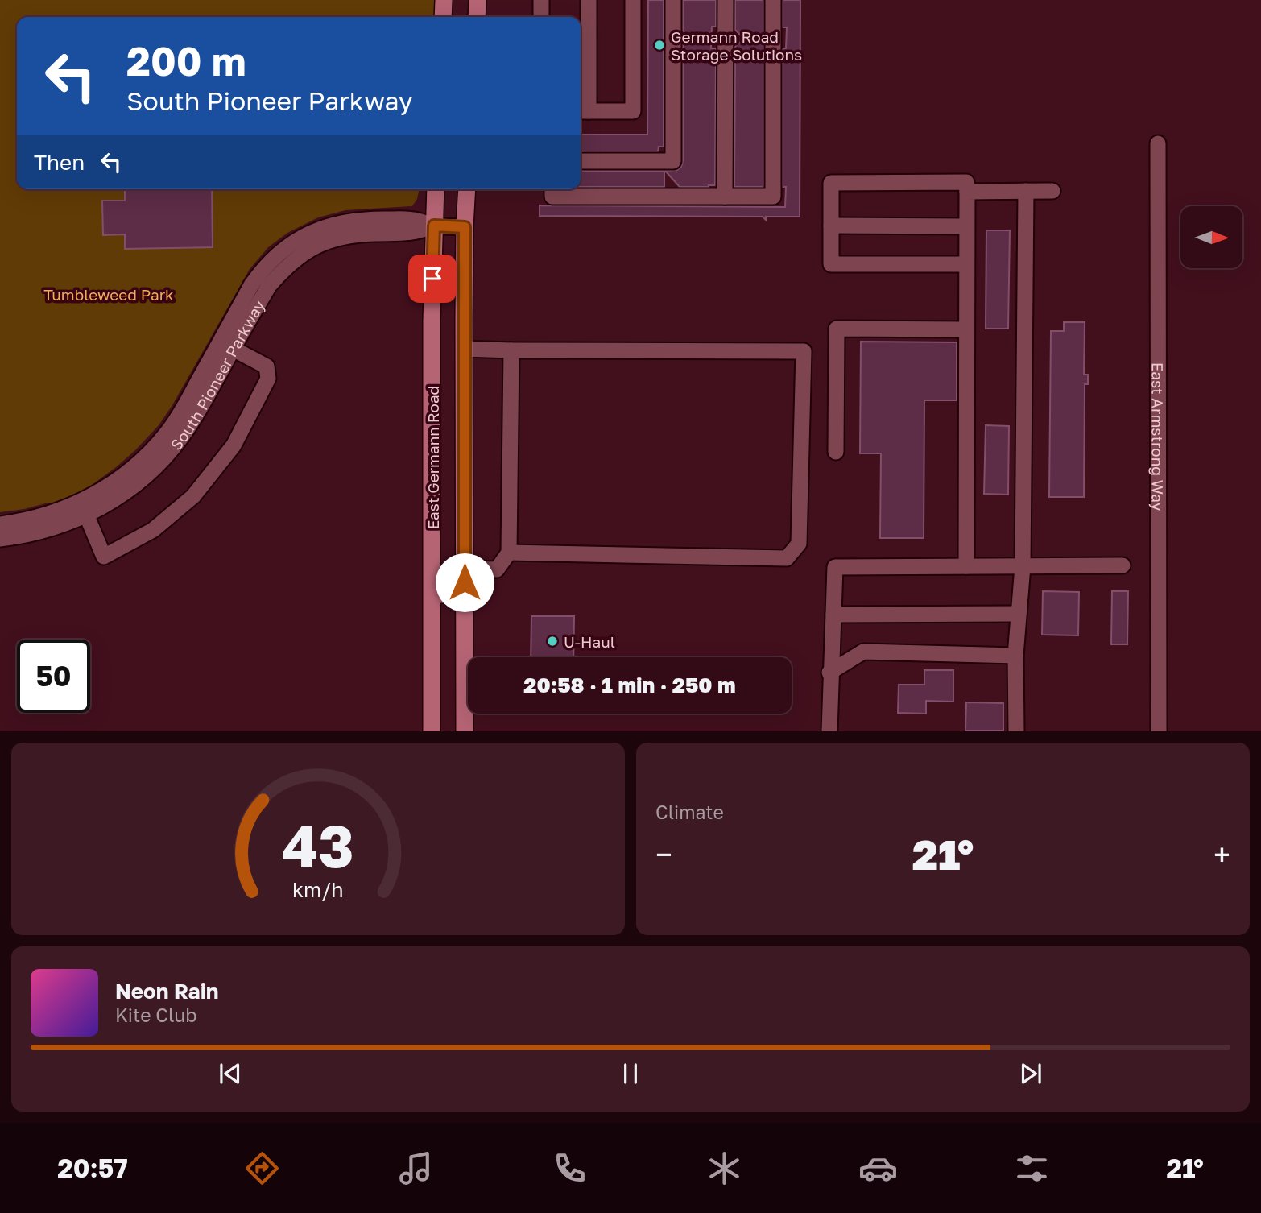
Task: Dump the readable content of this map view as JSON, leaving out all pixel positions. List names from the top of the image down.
{
  "streets": {
    "main road": ["East Germann Road"],
    "street": ["South Pioneer Parkway", "East Armstrong Way"]
  },
  "crossings": [
    ["South Pioneer Parkway", "East Germann Road"]
  ],
  "parks": ["Tumbleweed Park"],
  "places": ["Germann Road Storage Solutions", "U-Haul"],
  "north": "right",
  "page": {
    "turn": ["200 m", "South Pioneer Parkway"],
    "then": "Then",
    "limit": "50",
    "trip": "20:58 · 1 min · 250 m",
    "tile": "Climate",
    "heat": ["−", "21°", "+"],
    "song": ["Neon Rain", "Kite Club"],
    "tabs": ["20:57", "21°"],
    "gauge": ["43", "km/h"]
  }
}
